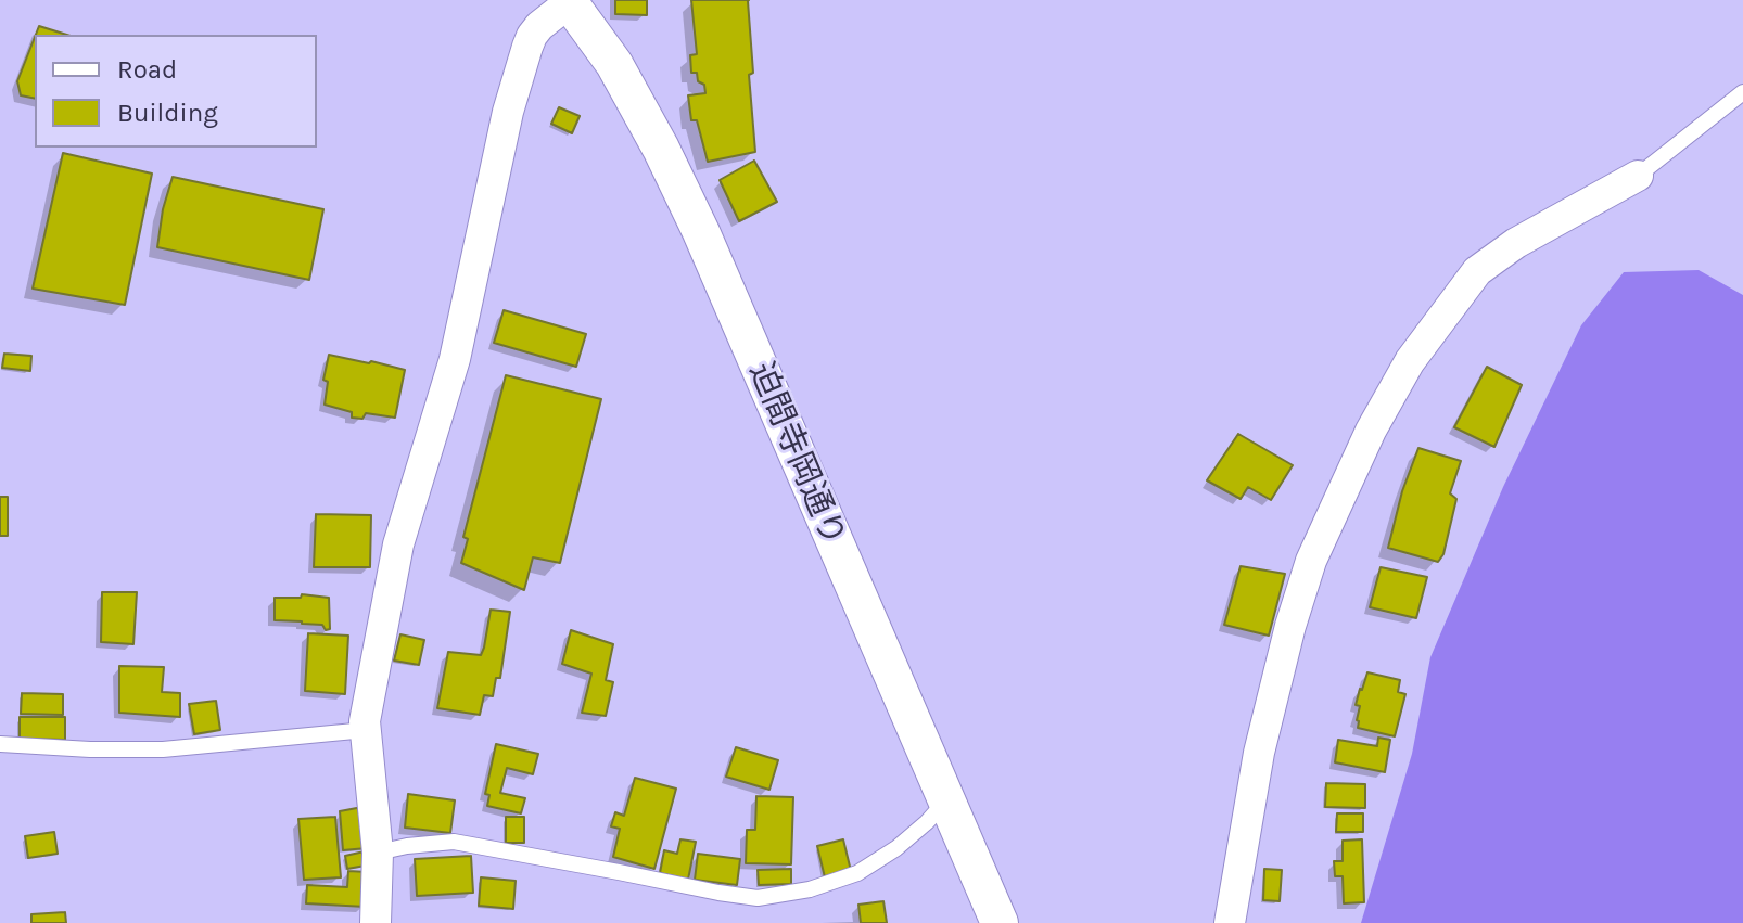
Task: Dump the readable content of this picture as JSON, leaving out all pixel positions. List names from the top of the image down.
{
  "streets": {
    "street": ["迫間寺岡通り"]
  },
  "legend": ["Road", "Building"]
}
